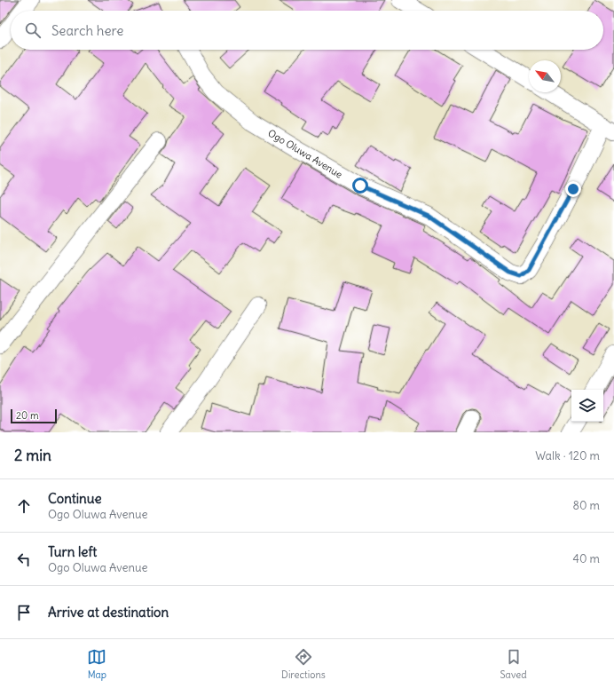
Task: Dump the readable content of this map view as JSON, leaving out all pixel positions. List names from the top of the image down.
{
  "streets": {
    "street": ["Ogo Oluwa Avenue"]
  },
  "scale_bar": "20 m",
  "north": "top left",
  "page": {
    "search": "Search here",
    "scale": "20 m",
    "heading": ["2 min", "Walk · 120 m"],
    "list": [
      ["Continue", "Ogo Oluwa Avenue", "80 m"],
      ["Turn left", "Ogo Oluwa Avenue", "40 m"],
      "Arrive at destination"
    ],
    "nav": ["Map", "Directions", "Saved"]
  }
}
